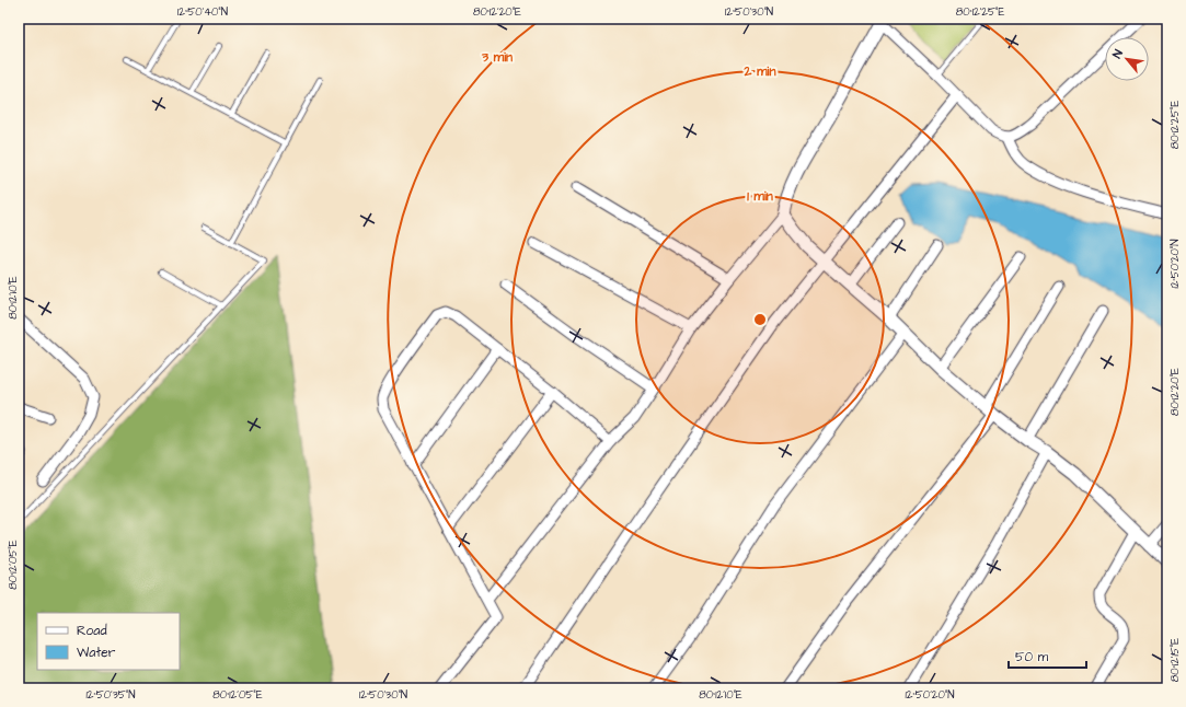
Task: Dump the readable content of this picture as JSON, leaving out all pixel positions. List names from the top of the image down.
{
  "legend": ["Road", "Water"],
  "scale_bar": "50 m",
  "north": "top left",
  "coordinates": [
    "12°50'40\"N",
    "80°12'20\"E",
    "12°50'30\"N",
    "80°12'25\"E",
    "12°50'20\"N",
    "80°12'10\"E",
    "80°12'05\"E",
    "80°12'15\"E",
    "12°50'35\"N"
  ],
  "rings": ["3 min", "2 min", "1 min"]
}
